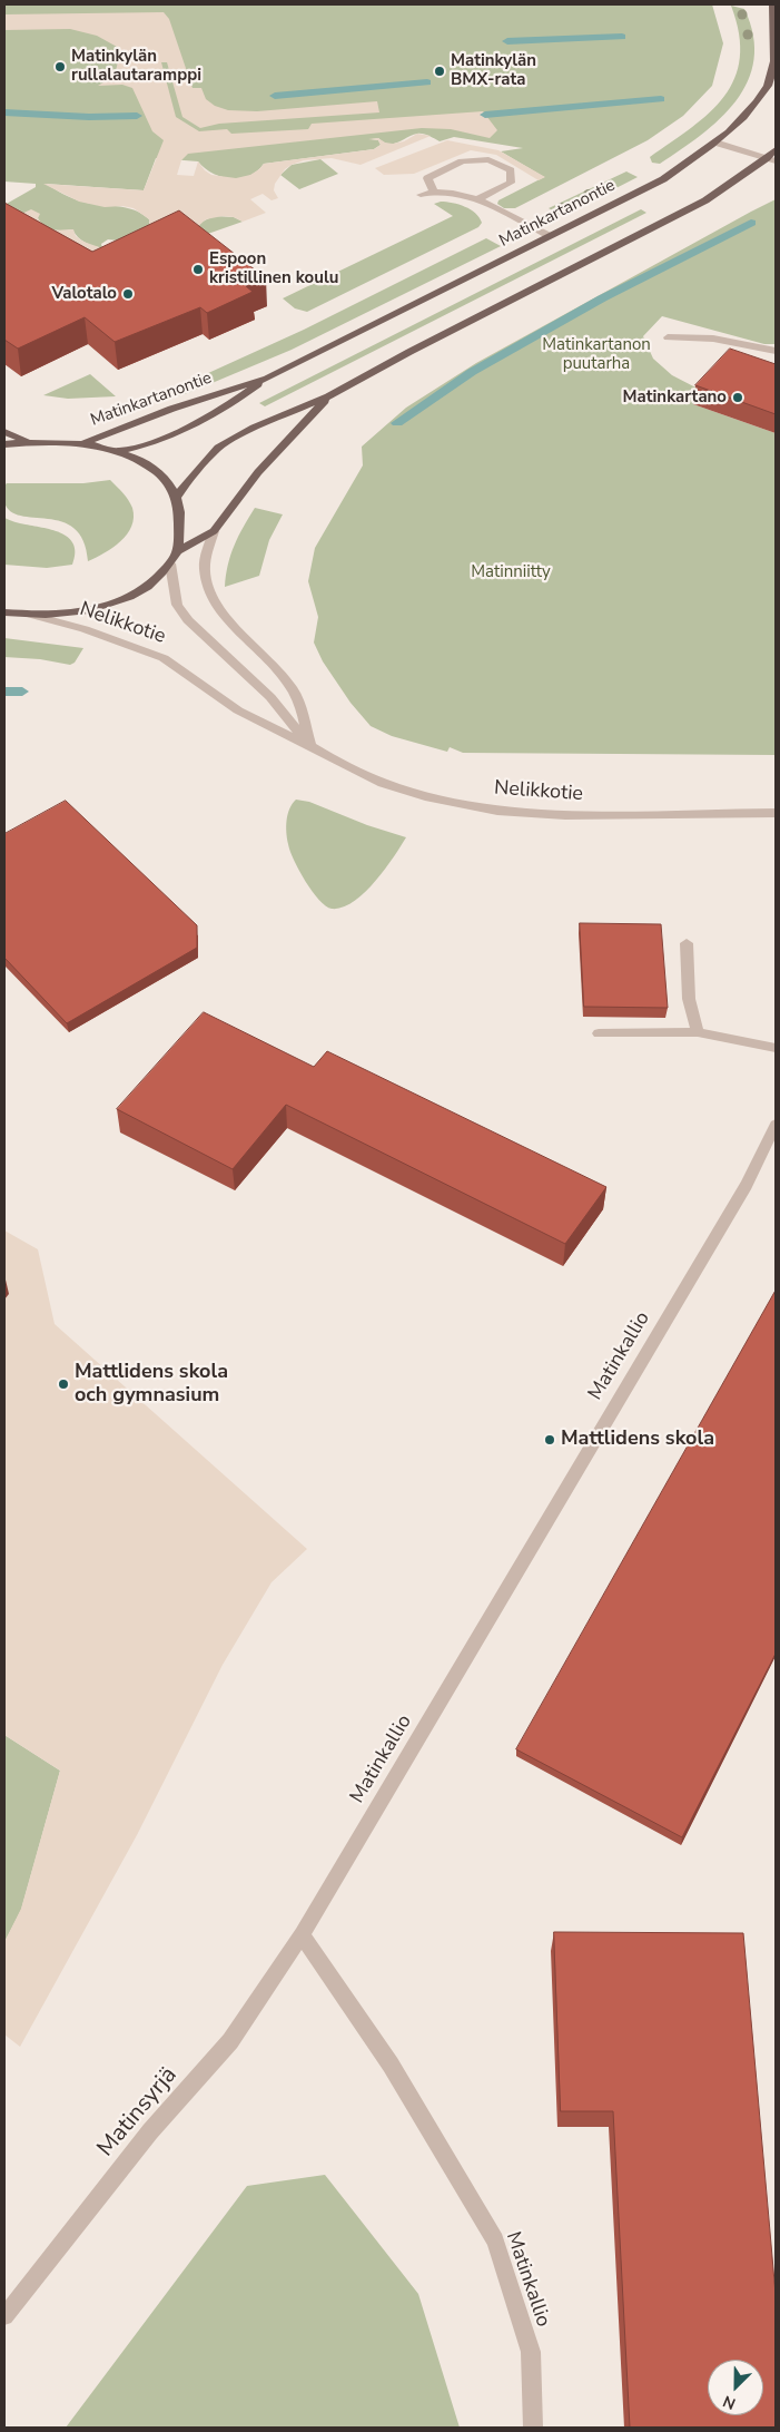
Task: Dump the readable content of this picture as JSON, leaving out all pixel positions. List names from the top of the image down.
{
  "streets": {
    "main road": ["Matinkartanontie"],
    "street": ["Nelikkotie", "Matinkallio", "Matinsyrjä"]
  },
  "crossings": [
    ["Matinkallio", "Matinsyrjä"]
  ],
  "parks": ["Matinkartanon puutarha", "Matinniitty"],
  "places": [
    "Matinkylän rullalautaramppi",
    "Matinkylän BMX-rata",
    "Espoon kristillinen koulu",
    "Valotalo",
    "Matinkartano",
    "Mattlidens skola och gymnasium",
    "Mattlidens skola"
  ],
  "north": "bottom left"
}
